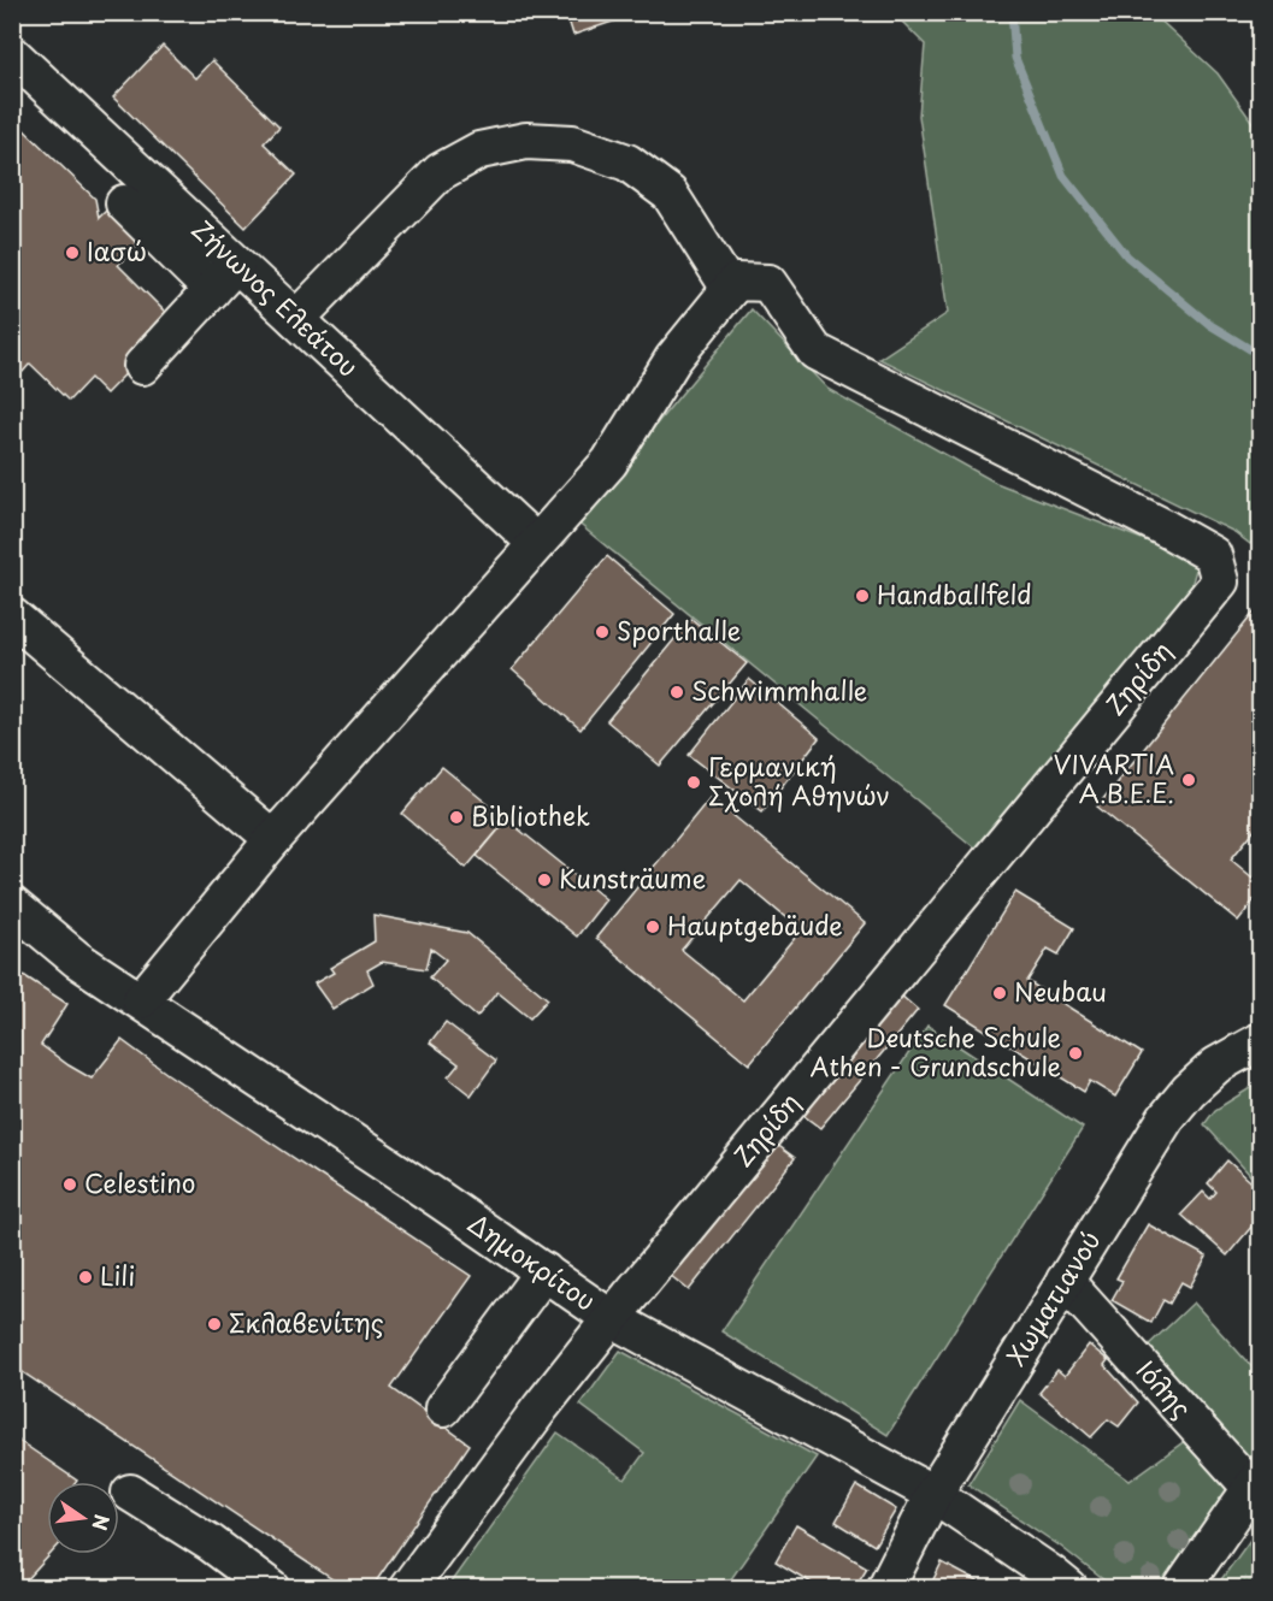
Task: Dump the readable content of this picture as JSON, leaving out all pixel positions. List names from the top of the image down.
{
  "streets": {
    "street": [
      "Ζήνωνος Ελεάτου",
      "Ζηρίδη",
      "Δημοκρίτου",
      "Χωματιανού",
      "Ιόλης"
    ]
  },
  "crossings": [
    ["Ζηρίδη", "Δημοκρίτου"],
    ["Δημοκρίτου", "Χωματιανού"],
    ["Χωματιανού", "Ιόλης"]
  ],
  "places": [
    "Ιασώ",
    "Handballfeld",
    "Sporthalle",
    "Schwimmhalle",
    "VIVARTIA A.B.E.E.",
    "Γερμανική Σχολή Αθηνών",
    "Bibliothek",
    "Kunsträume",
    "Hauptgebäude",
    "Neubau",
    "Deutsche Schule Athen - Grundschule",
    "Celestino",
    "Lili",
    "Σκλαβενίτης"
  ],
  "north": "right"
}
